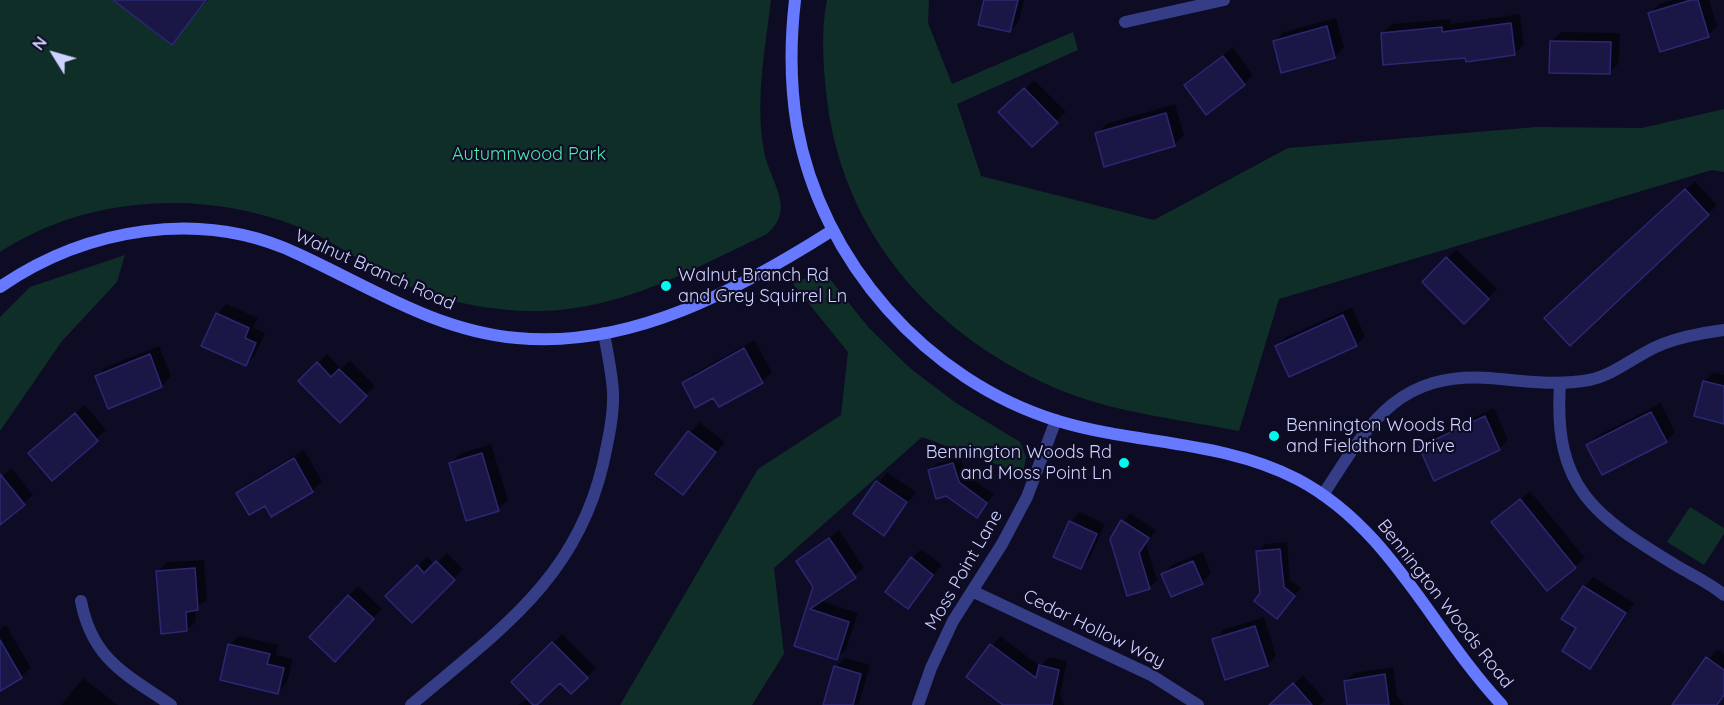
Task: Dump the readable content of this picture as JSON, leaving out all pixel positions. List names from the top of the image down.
{
  "streets": {
    "street": [
      "Walnut Branch Road",
      "Moss Point Lane",
      "Bennington Woods Road",
      "Cedar Hollow Way"
    ]
  },
  "crossings": [
    ["Walnut Branch Road", "Bennington Woods Road"],
    ["Moss Point Lane", "Bennington Woods Road"],
    ["Moss Point Lane", "Cedar Hollow Way"]
  ],
  "parks": ["Autumnwood Park"],
  "places": ["Walnut Branch Rd and Grey Squirrel Ln", "Bennington Woods Rd and Fieldthorn Drive", "Bennington Woods Rd and Moss Point Ln"],
  "north": "top left"
}
